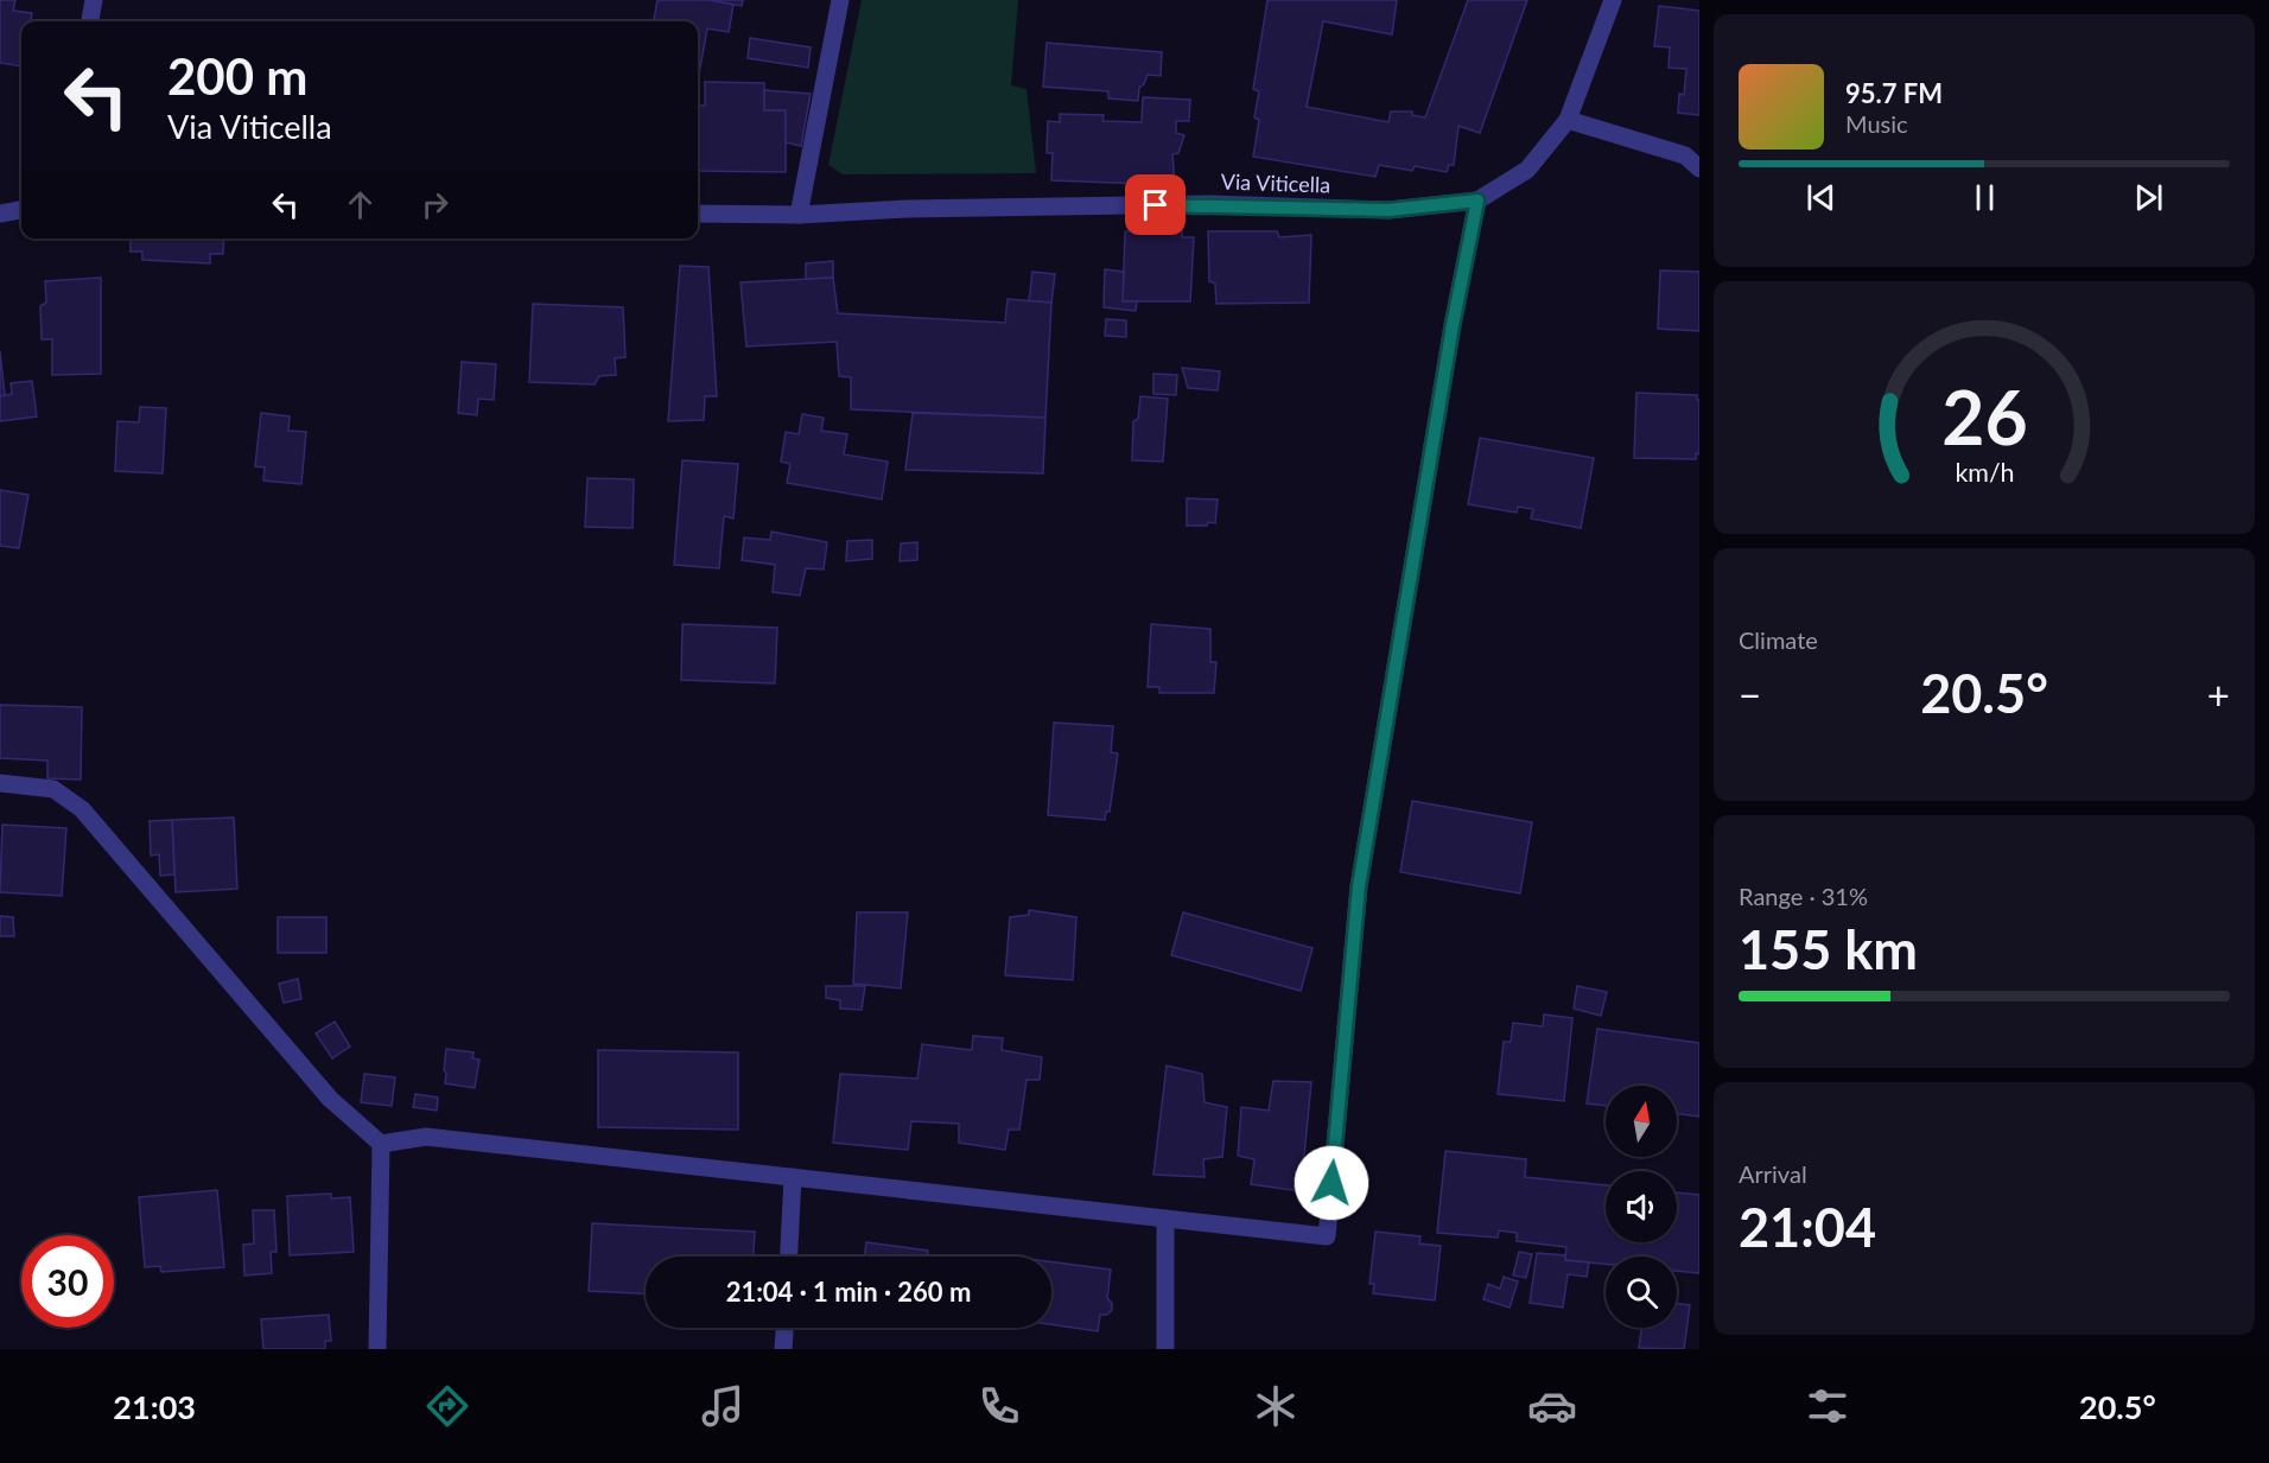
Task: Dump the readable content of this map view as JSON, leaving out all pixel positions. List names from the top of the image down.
{
  "streets": {
    "street": ["Via Viticella"]
  },
  "north": "top",
  "page": {
    "turn": ["200 m", "Via Viticella"],
    "song": ["95.7 FM", "Music"],
    "tile": [
      "Climate",
      ["Range · 31%", "155 km"],
      ["Arrival", "21:04"]
    ],
    "heat": ["−", "20.5°", "+"],
    "limit": "30",
    "trip": "21:04 · 1 min · 260 m",
    "tabs": ["21:03", "20.5°"],
    "gauge": ["26", "km/h"]
  }
}
